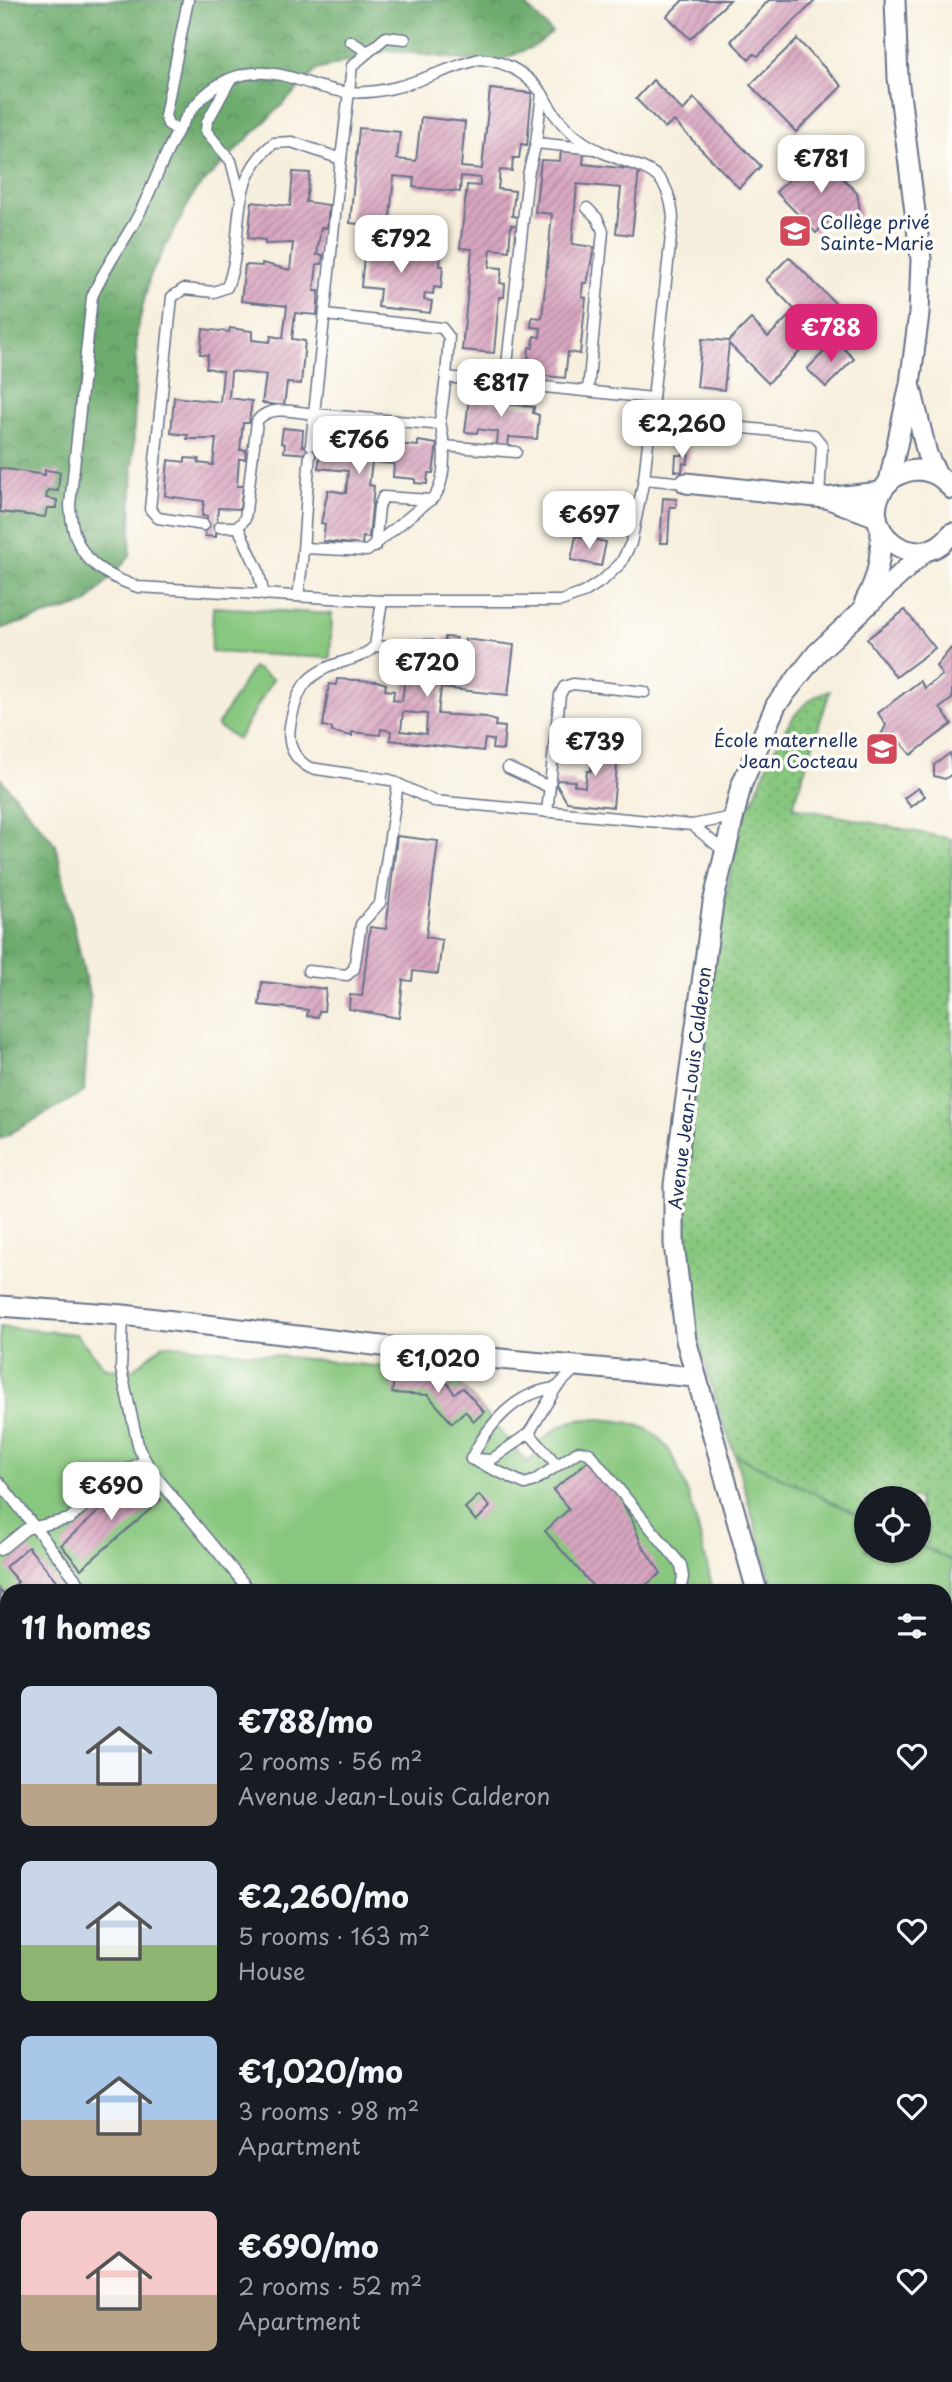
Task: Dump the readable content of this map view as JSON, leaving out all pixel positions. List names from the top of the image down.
{
  "streets": {
    "street": ["Avenue Jean-Louis Calderon"]
  },
  "places": {
    "school or university": ["Collège privé Sainte-Marie", "École maternelle Jean Cocteau"]
  },
  "page": {
    "price": [
      "€781",
      "€792",
      "€788",
      "€817",
      "€2,260",
      "€766",
      "€697",
      "€720",
      "€739",
      "€1,020",
      "€690"
    ],
    "heading": "11 homes",
    "list": [
      {
        "name": "€788/mo",
        "note": "2 rooms · 56 m² · Avenue Jean-Louis Calderon"
      },
      {
        "name": "€2,260/mo",
        "note": "5 rooms · 163 m² · House"
      },
      {
        "name": "€1,020/mo",
        "note": "3 rooms · 98 m² · Apartment"
      },
      {
        "name": "€690/mo",
        "note": "2 rooms · 52 m² · Apartment"
      }
    ]
  }
}
